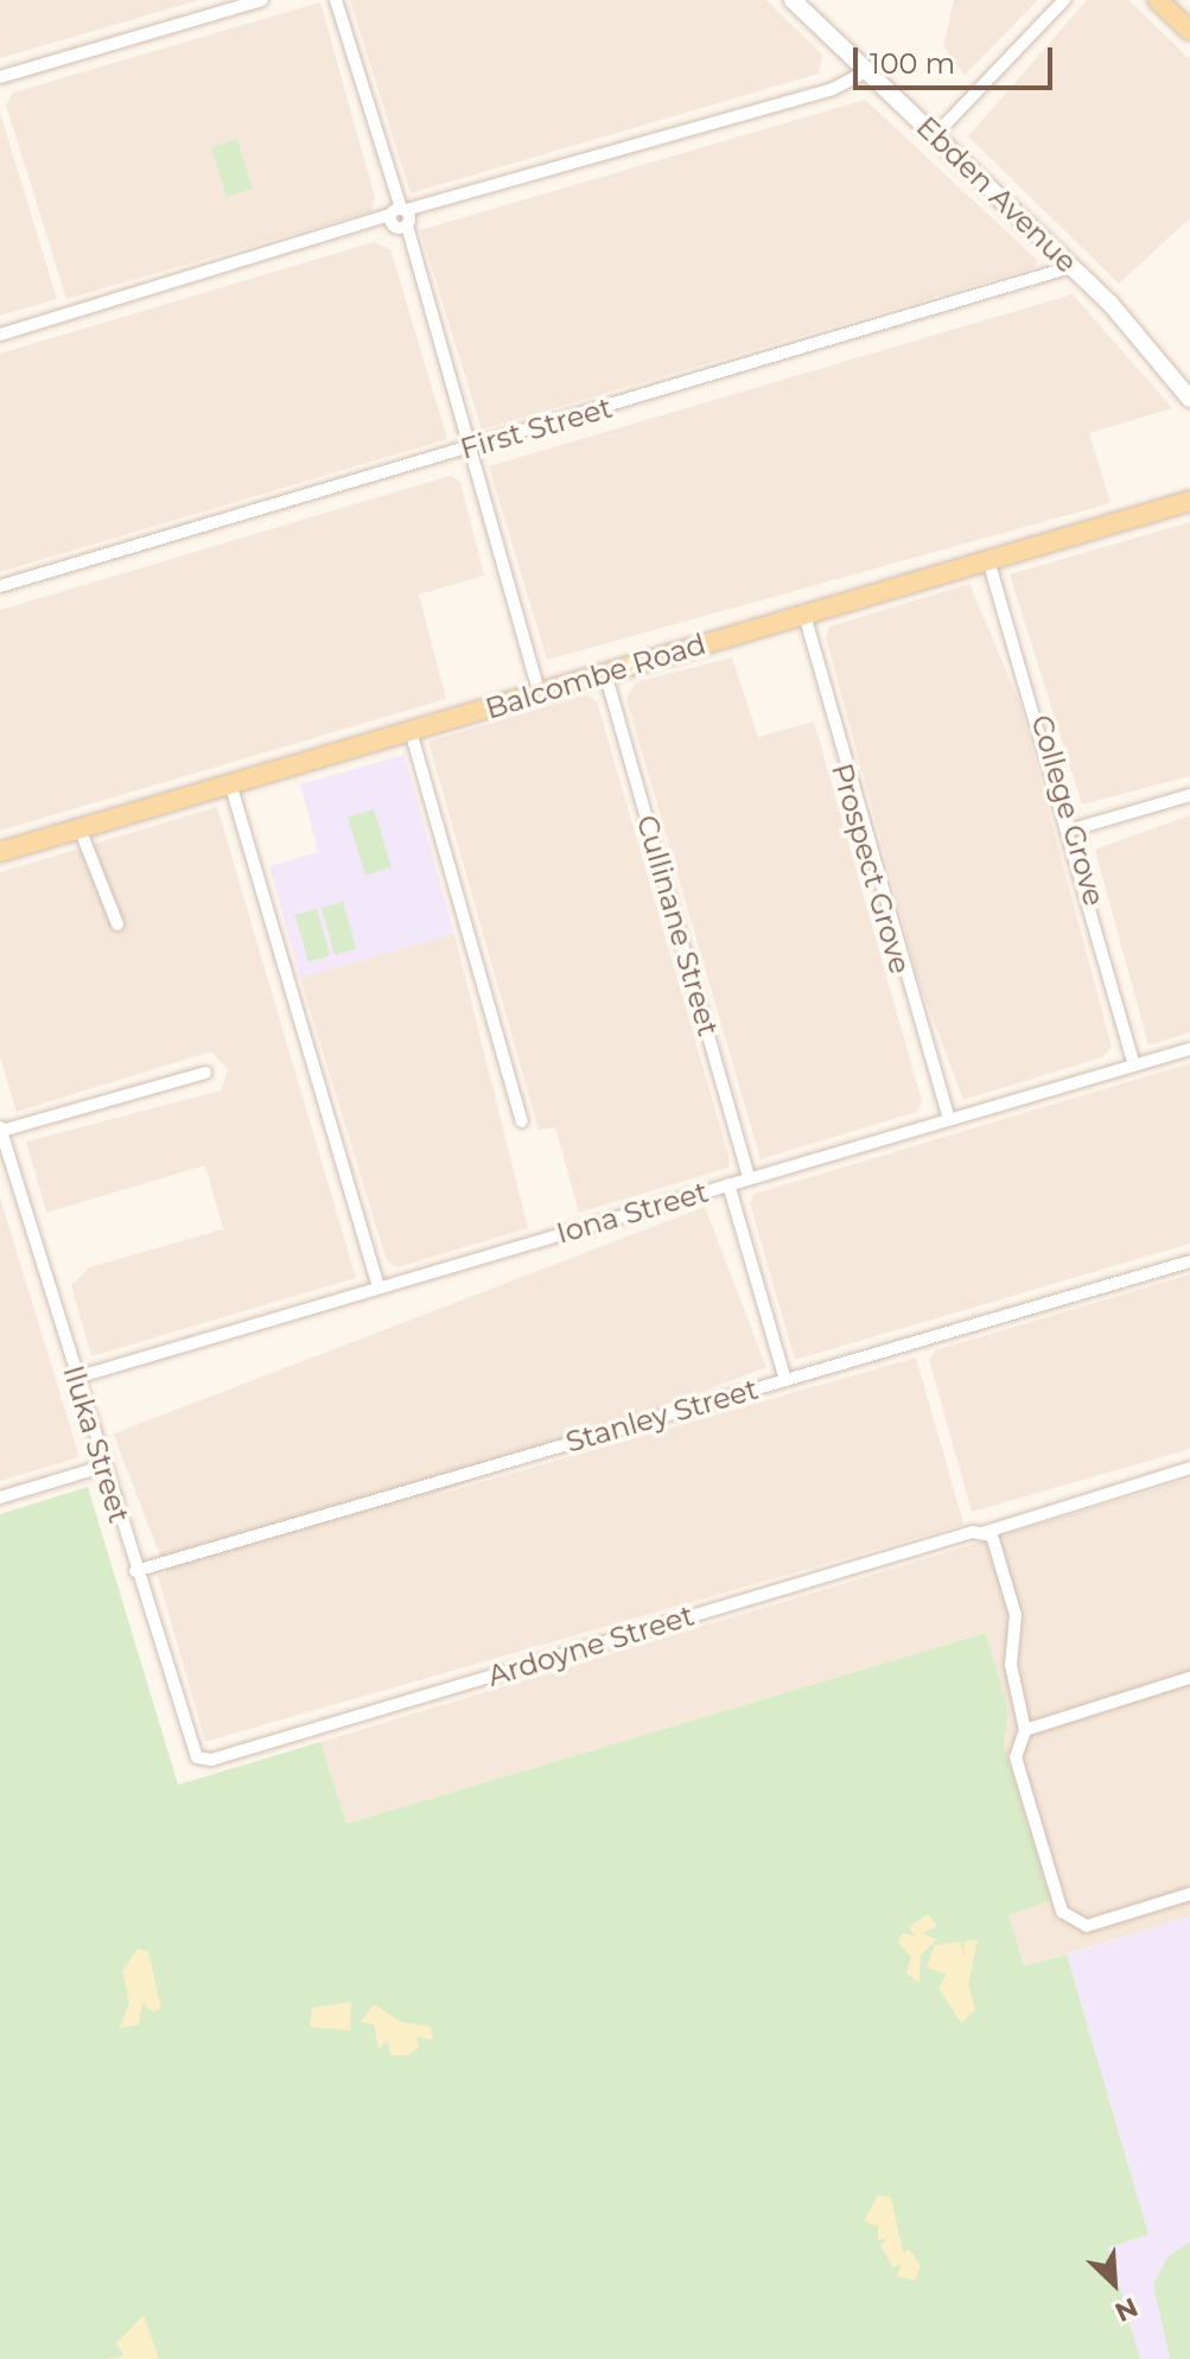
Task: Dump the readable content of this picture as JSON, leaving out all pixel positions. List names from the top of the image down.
{
  "streets": {
    "main road": ["Balcombe Road"],
    "street": [
      "Ebden Avenue",
      "First Street",
      "College Grove",
      "Prospect Grove",
      "Cullinane Street",
      "Iona Street",
      "Stanley Street",
      "Iluka Street",
      "Ardoyne Street"
    ]
  },
  "crossings": [
    ["Ebden Avenue", "First Street"],
    ["Balcombe Road", "College Grove"],
    ["Balcombe Road", "Prospect Grove"],
    ["Balcombe Road", "Cullinane Street"],
    ["College Grove", "Iona Street"],
    ["Prospect Grove", "Iona Street"],
    ["Cullinane Street", "Iona Street"],
    ["Iona Street", "Iluka Street"],
    ["Stanley Street", "Iluka Street"],
    ["Iluka Street", "Ardoyne Street"]
  ],
  "scale_bar": "100 m",
  "north": "bottom right"
}
